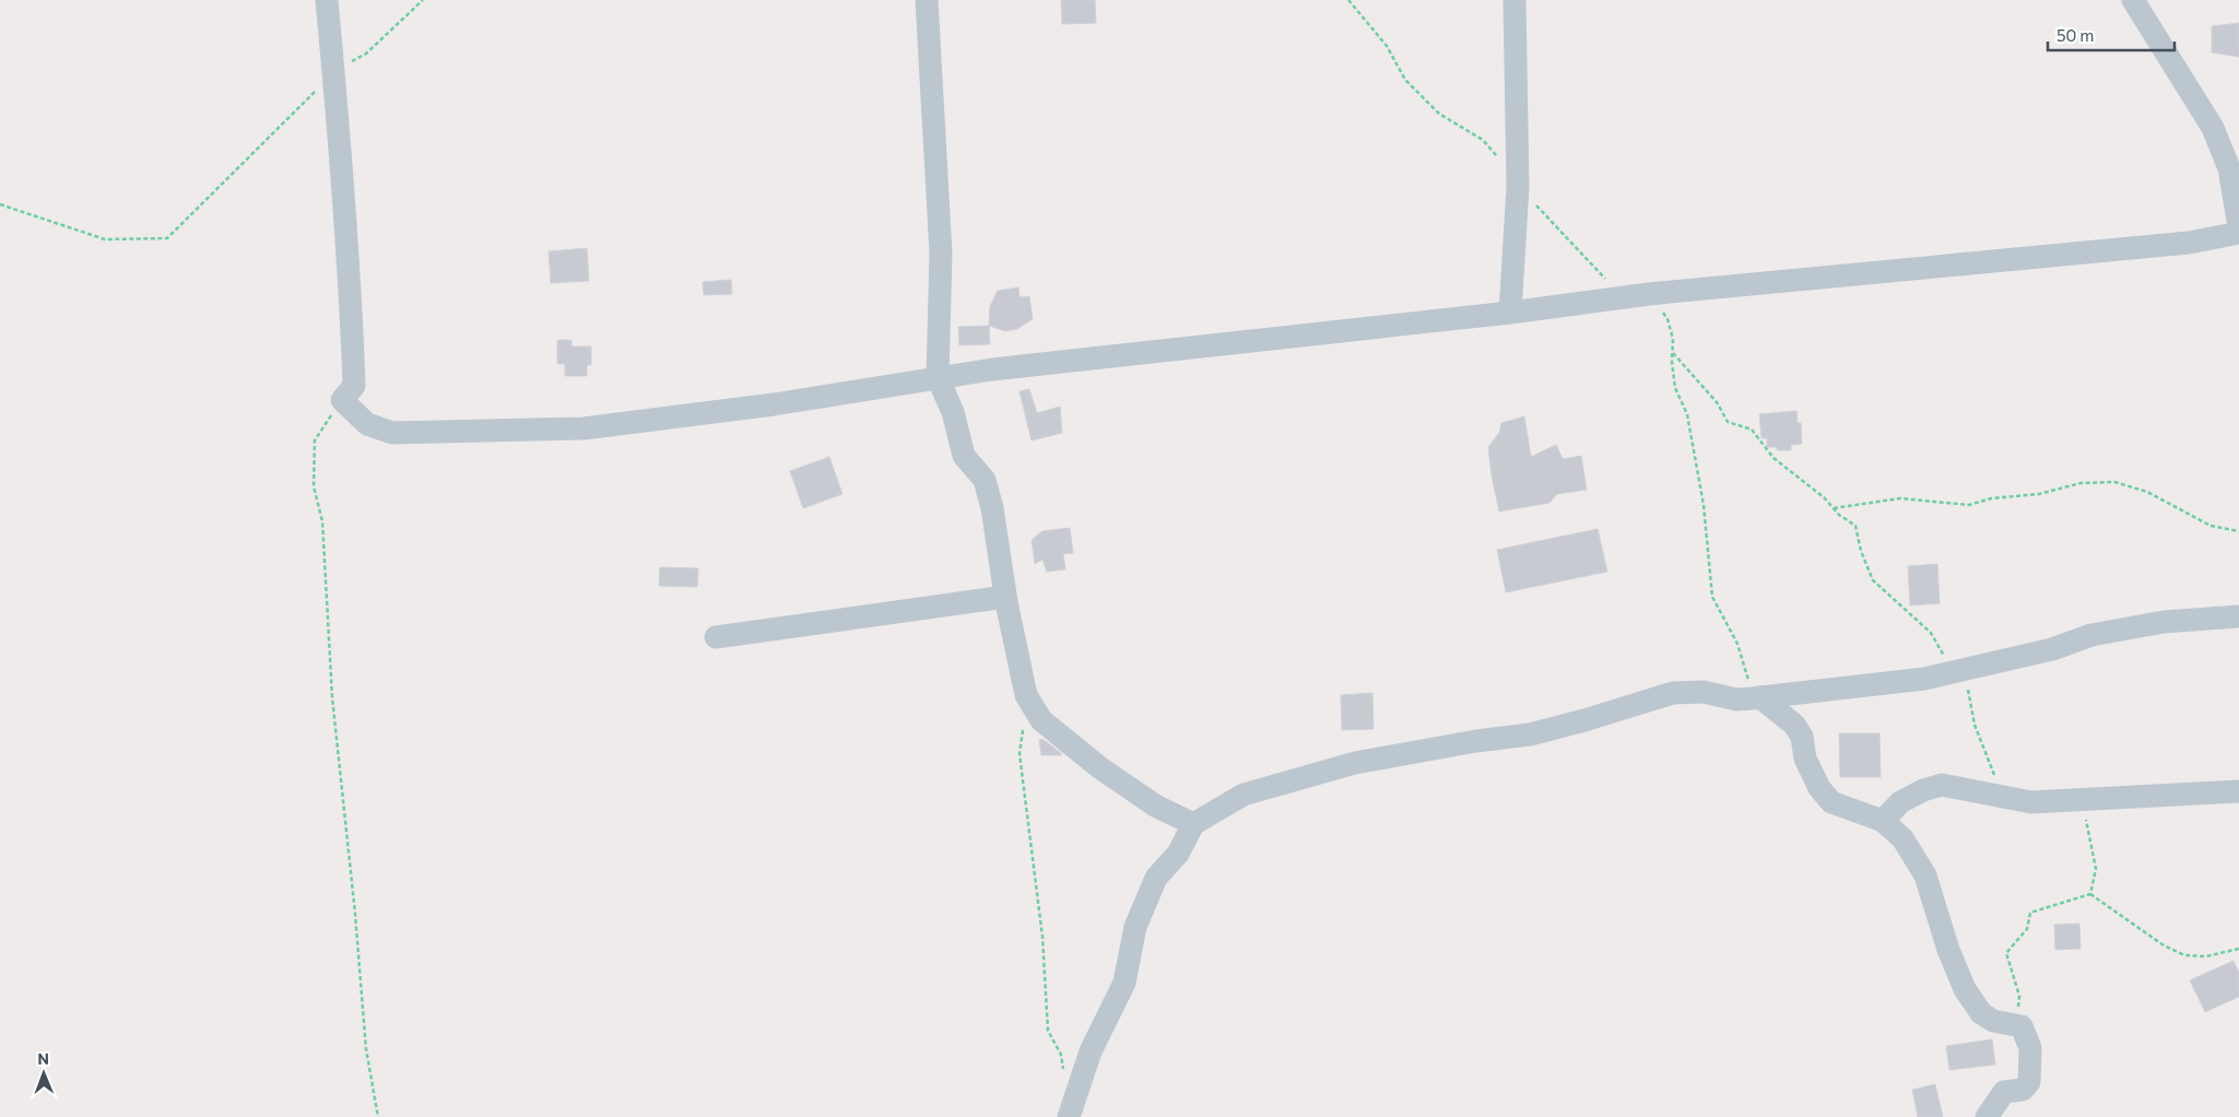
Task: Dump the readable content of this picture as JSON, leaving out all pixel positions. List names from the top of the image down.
{
  "scale_bar": "50 m",
  "north": "top"
}
